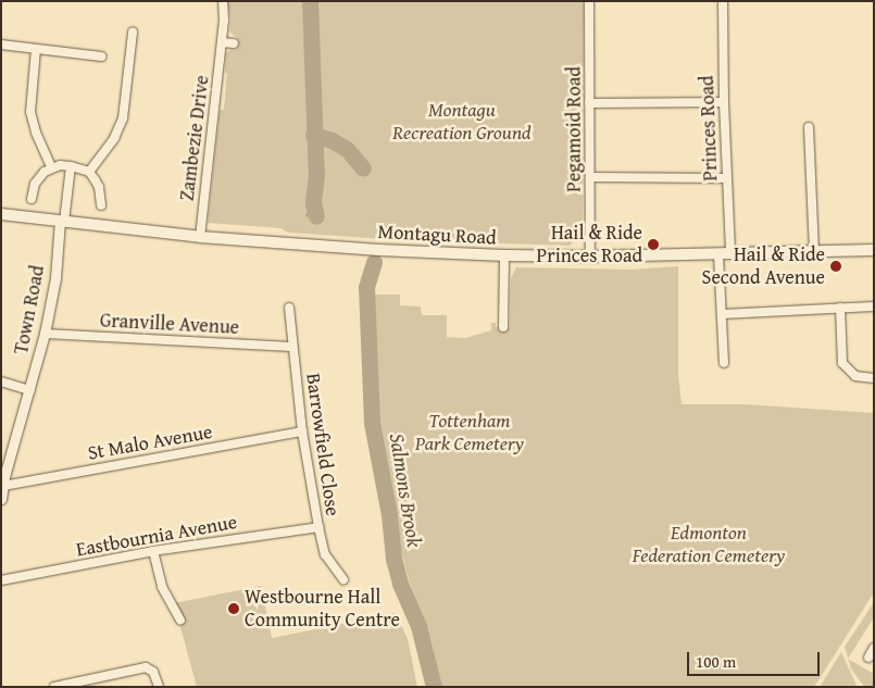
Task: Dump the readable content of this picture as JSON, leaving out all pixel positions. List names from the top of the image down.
{
  "streets": {
    "main road": ["Montagu Road"],
    "street": [
      "Princes Road",
      "Pegamoid Road",
      "Zambezie Drive",
      "Town Road",
      "Granville Avenue",
      "St Malo Avenue",
      "Barrowfield Close",
      "Eastbournia Avenue"
    ]
  },
  "crossings": [
    ["Princes Road", "Montagu Road"],
    ["Pegamoid Road", "Montagu Road"],
    ["Zambezie Drive", "Montagu Road"],
    ["Montagu Road", "Town Road"],
    ["Town Road", "Granville Avenue"],
    ["Town Road", "St Malo Avenue"],
    ["Granville Avenue", "Barrowfield Close"],
    ["St Malo Avenue", "Barrowfield Close"],
    ["Barrowfield Close", "Eastbournia Avenue"]
  ],
  "water": ["Salmons Brook"],
  "parks": ["Montagu Recreation Ground", "Tottenham Park Cemetery", "Edmonton Federation Cemetery"],
  "places": ["Hail & Ride Princes Road", "Hail & Ride Second Avenue", "Westbourne Hall Community Centre"],
  "scale_bar": "100 m"
}
